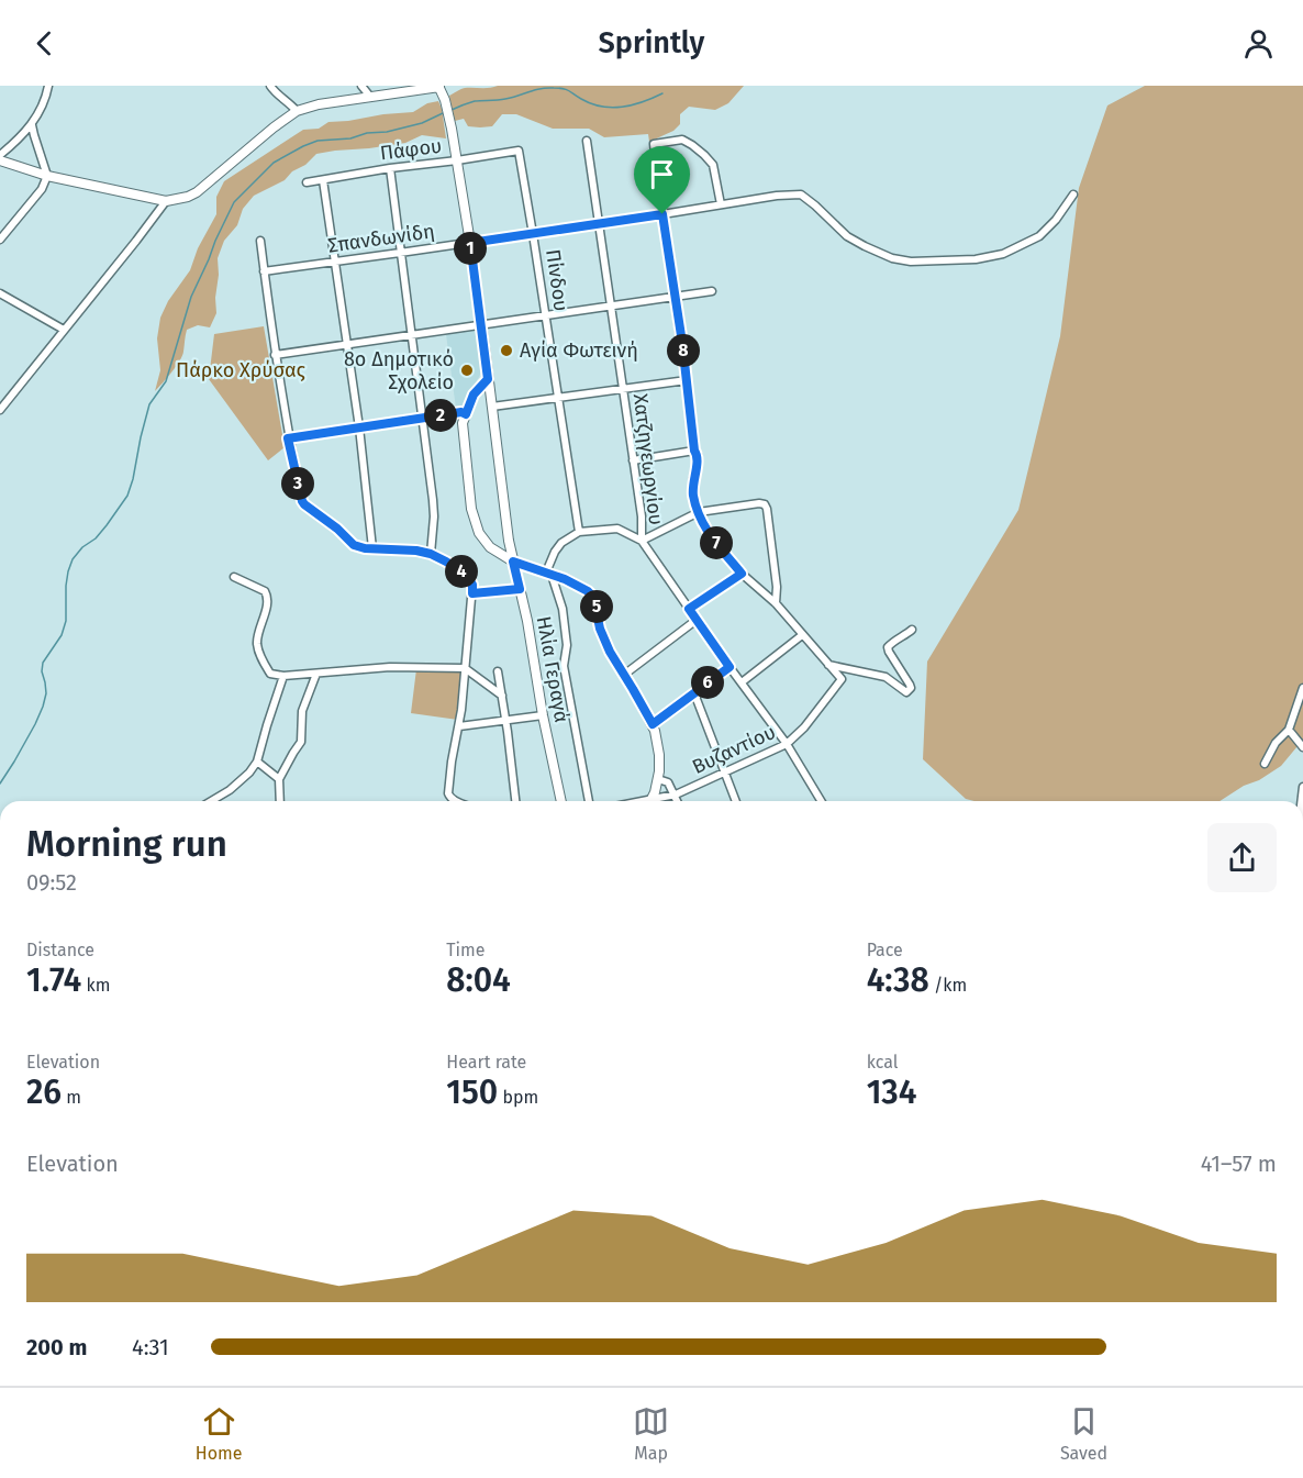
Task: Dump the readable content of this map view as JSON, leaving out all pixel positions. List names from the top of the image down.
{
  "streets": {
    "street": [
      "Πάφου",
      "Σπανδωνίδη",
      "Πίνδου",
      "Χατζηγεωργίου",
      "Ηλία Γεραγά",
      "Βυζαντίου"
    ]
  },
  "crossings": [
    ["Πάφου", "Πίνδου"],
    ["Πάφου", "Ηλία Γεραγά"],
    ["Σπανδωνίδη", "Πίνδου"],
    ["Σπανδωνίδη", "Χατζηγεωργίου"],
    ["Σπανδωνίδη", "Ηλία Γεραγά"],
    ["Χατζηγεωργίου", "Βυζαντίου"]
  ],
  "parks": ["Πάρκο Χρύσας"],
  "places": ["Αγία Φωτεινή", "8ο Δημοτικό Σχολείο"],
  "page": {
    "header": "Sprintly",
    "pins": [
      "1",
      "8",
      "2",
      "3",
      "7",
      "4",
      "5",
      "6"
    ],
    "heading": ["Morning run", "09:52"],
    "stats": [
      ["Distance", "1.74 km"],
      ["Time", "8:04"],
      ["Pace", "4:38 /km"],
      ["Elevation", "26 m"],
      ["Heart rate", "150 bpm"],
      ["kcal", "134"]
    ],
    "chart": ["Elevation", "41–57 m"],
    "list": [
      {
        "name": "200 m",
        "note": "4:31"
      }
    ],
    "tabs": ["Home", "Map", "Saved"]
  }
}
